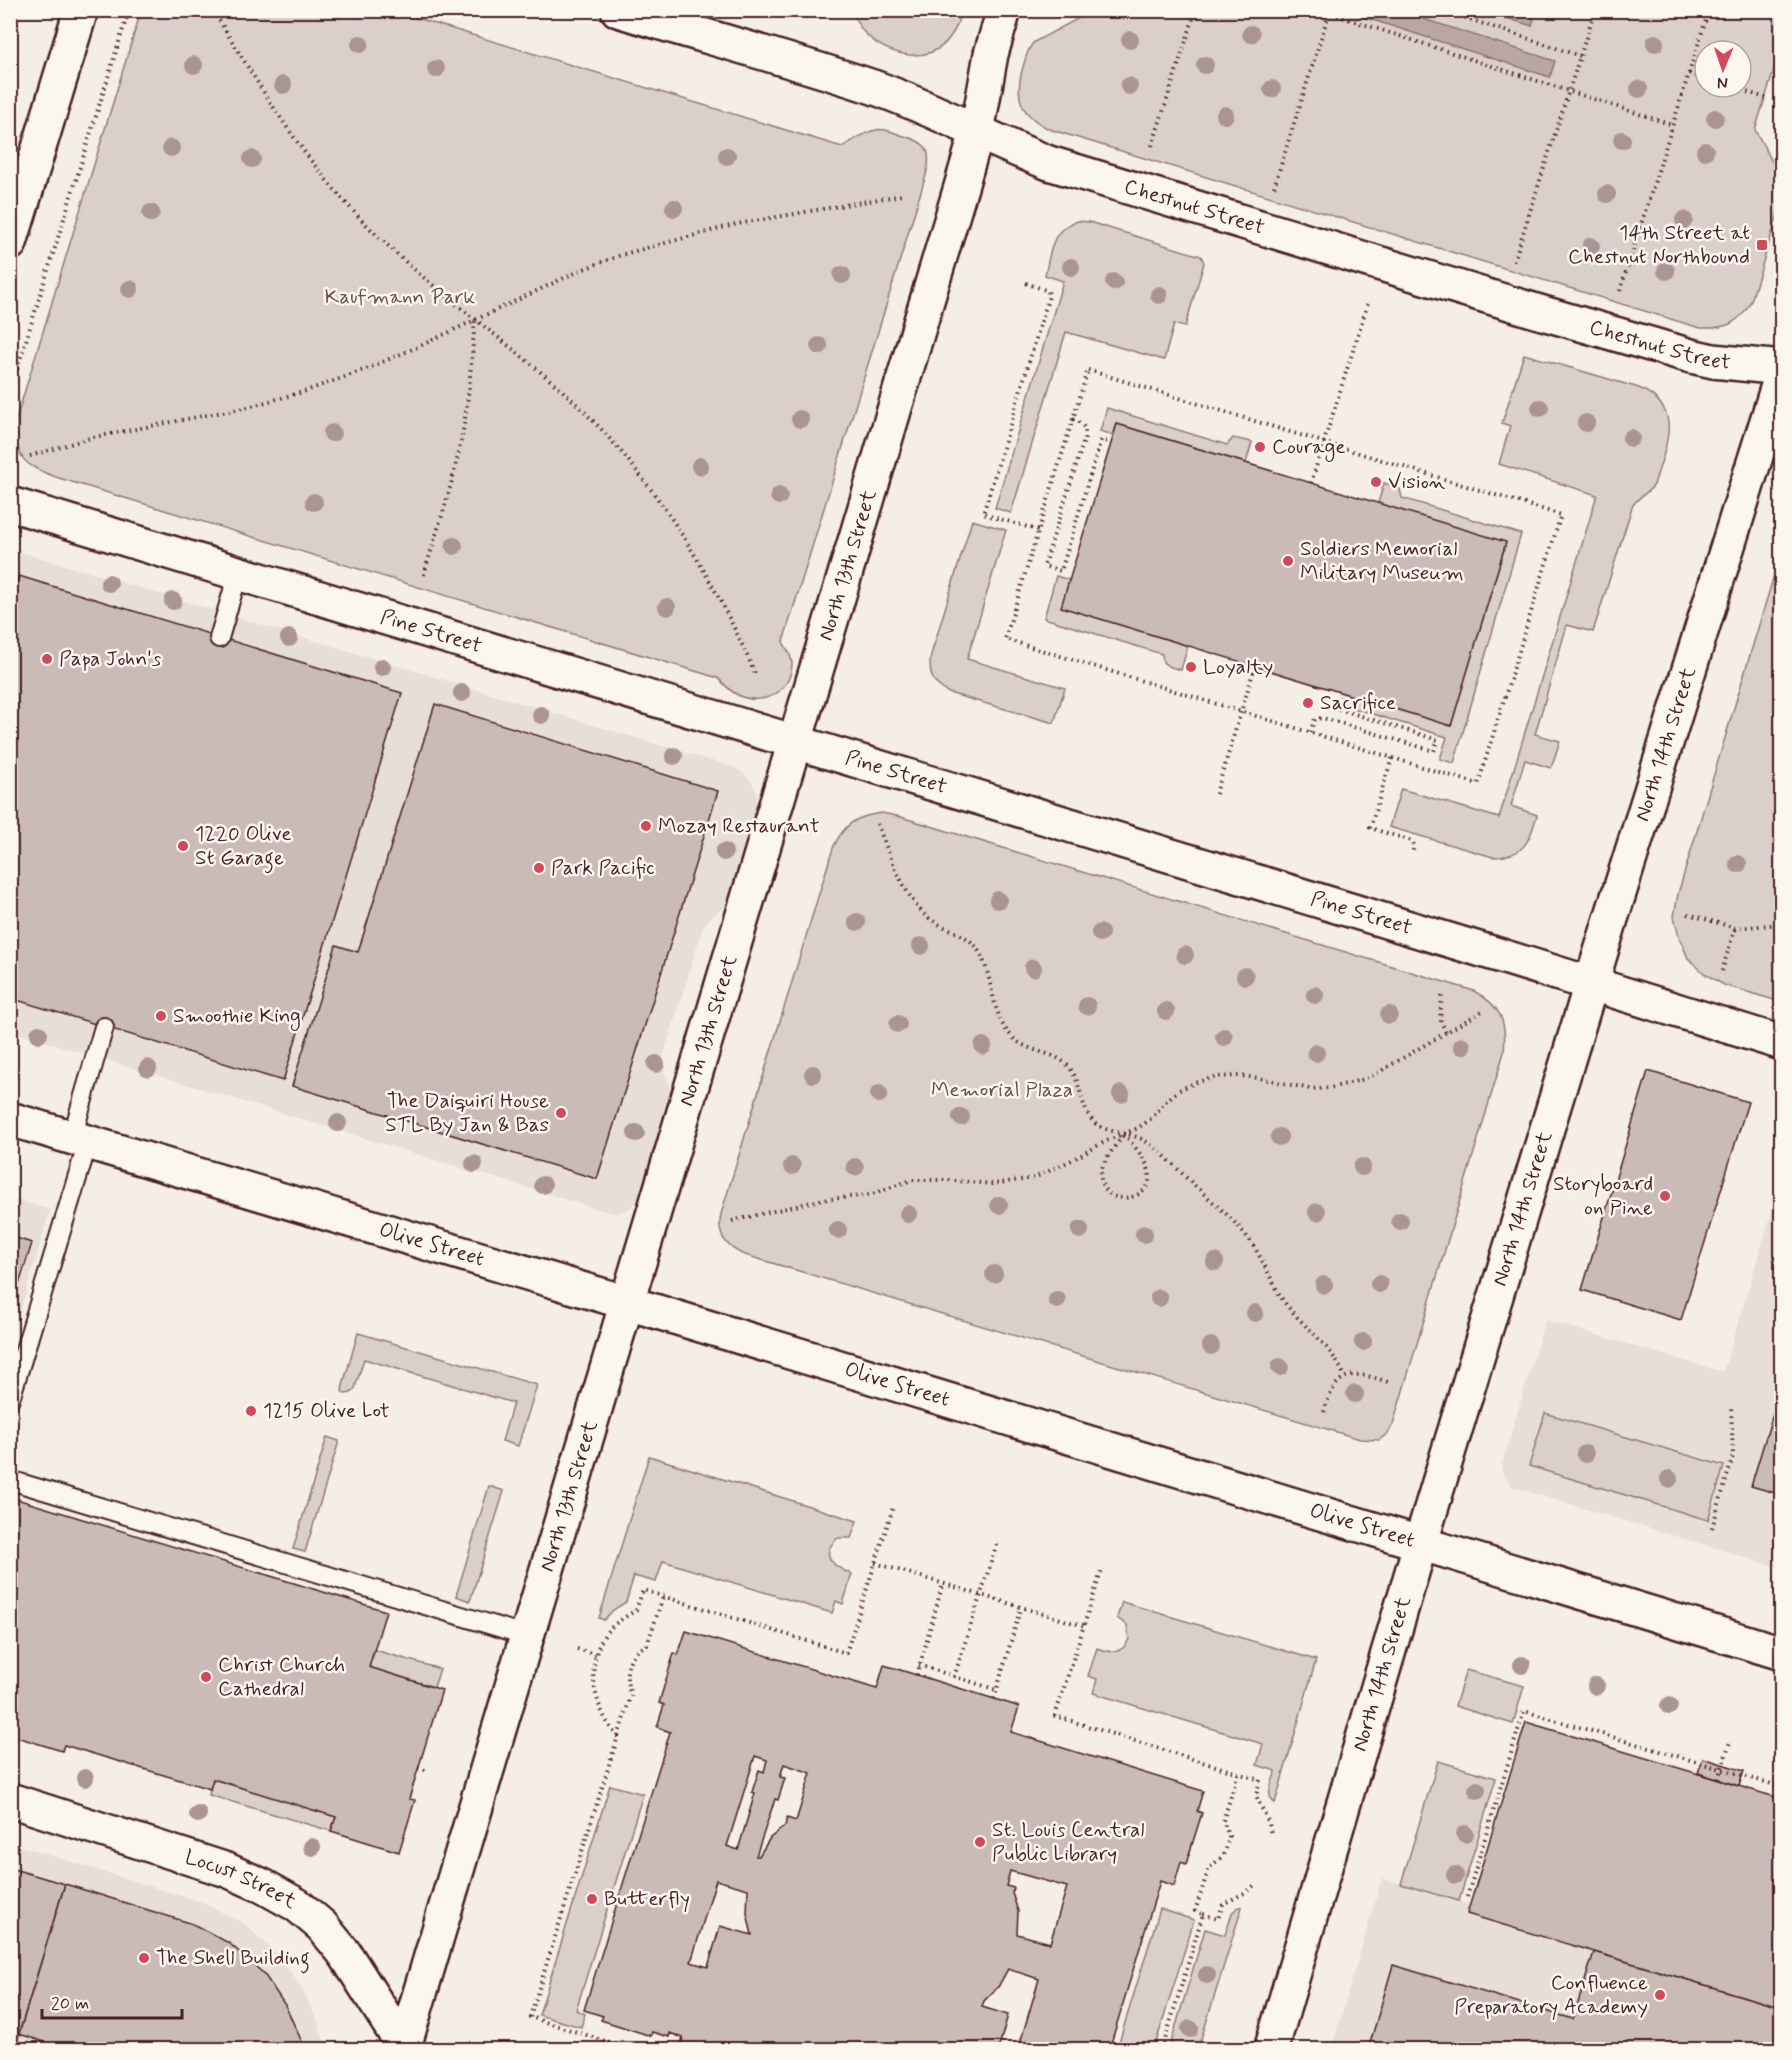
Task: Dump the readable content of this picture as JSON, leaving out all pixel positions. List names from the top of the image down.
{
  "streets": {
    "street": [
      "Chestnut Street",
      "North 13th Street",
      "Pine Street",
      "North 14th Street",
      "Olive Street",
      "Locust Street"
    ]
  },
  "crossings": [
    ["Chestnut Street", "North 13th Street"],
    ["North 13th Street", "Pine Street"],
    ["North 13th Street", "Olive Street"],
    ["North 13th Street", "Locust Street"],
    ["Pine Street", "North 14th Street"],
    ["North 14th Street", "Olive Street"]
  ],
  "parks": ["Kaufmann Park", "Memorial Plaza"],
  "places": {
    "transit": ["14th Street at Chestnut Northbound"],
    "other": [
      "Courage",
      "Vision",
      "Soldiers Memorial Military Museum",
      "Papa John's",
      "Loyalty",
      "Sacrifice",
      "Mozay Restaurant",
      "1220 Olive St Garage",
      "Park Pacific",
      "Smoothie King",
      "The Daiquiri House STL By Jan & Bas",
      "Storyboard on Pine",
      "1215 Olive Lot",
      "Christ Church Cathedral",
      "St. Louis Central Public Library",
      "Butterfly",
      "The Shell Building",
      "Confluence Preparatory Academy"
    ]
  },
  "scale_bar": "20 m",
  "north": "bottom"
}
